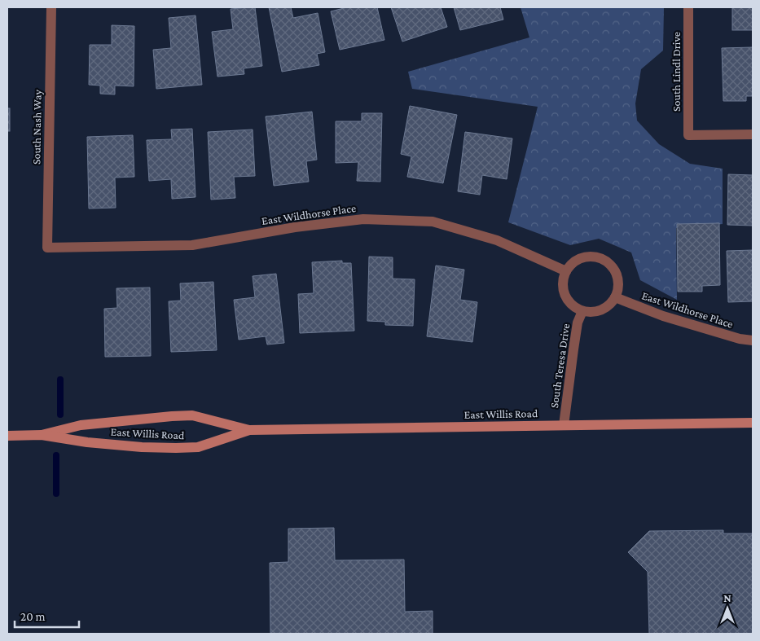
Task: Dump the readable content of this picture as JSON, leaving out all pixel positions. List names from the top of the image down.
{
  "streets": {
    "street": [
      "South Lindl Drive",
      "South Nash Way",
      "East Wildhorse Place",
      "South Teresa Drive",
      "East Willis Road"
    ]
  },
  "crossings": [
    ["South Nash Way", "East Wildhorse Place"],
    ["East Wildhorse Place", "South Teresa Drive"],
    ["South Teresa Drive", "East Willis Road"]
  ],
  "scale_bar": "20 m",
  "north": "top"
}
